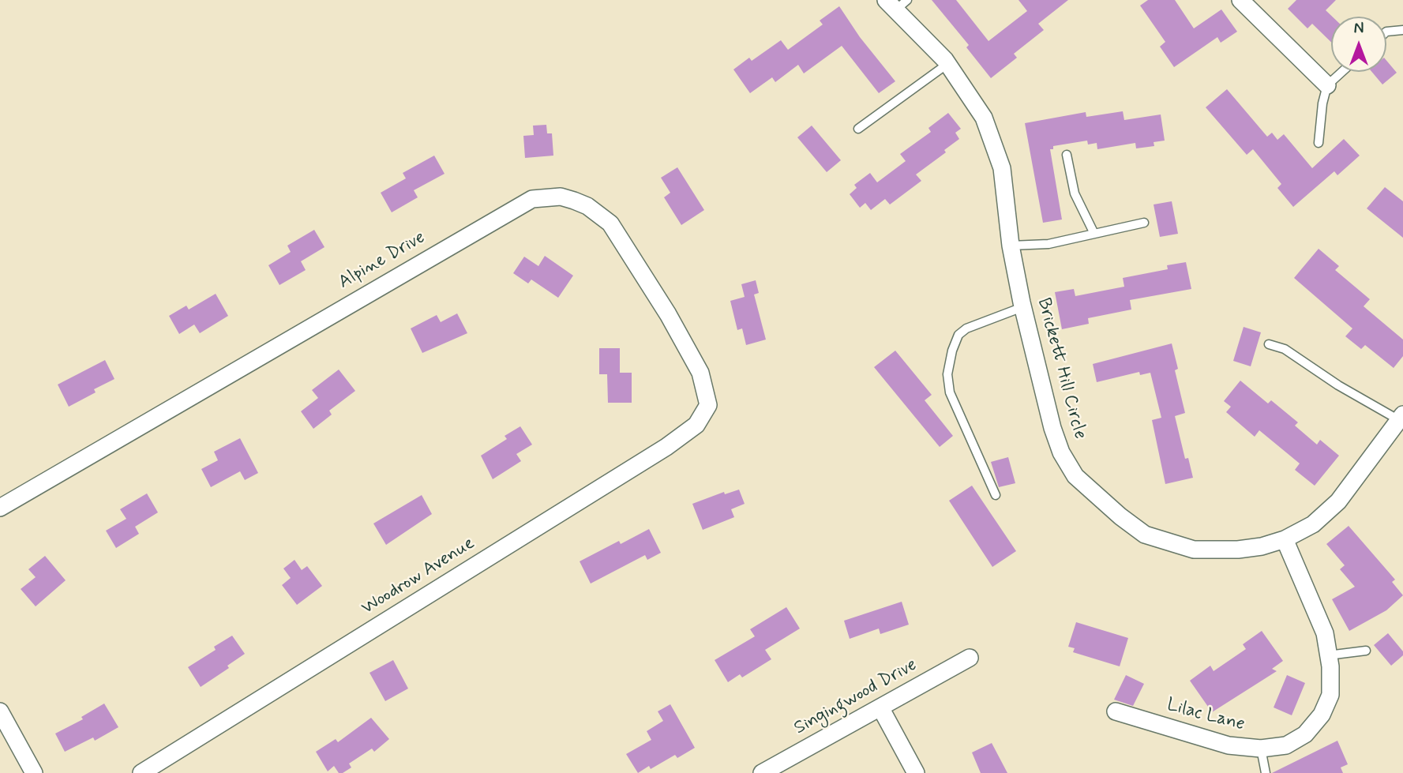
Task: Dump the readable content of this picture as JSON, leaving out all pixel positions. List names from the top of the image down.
{
  "streets": {
    "street": [
      "Alpine Drive",
      "Brickett Hill Circle",
      "Woodrow Avenue",
      "Singingwood Drive",
      "Lilac Lane"
    ]
  },
  "crossings": [
    ["Alpine Drive", "Woodrow Avenue"],
    ["Brickett Hill Circle", "Lilac Lane"]
  ],
  "north": "top"
}
